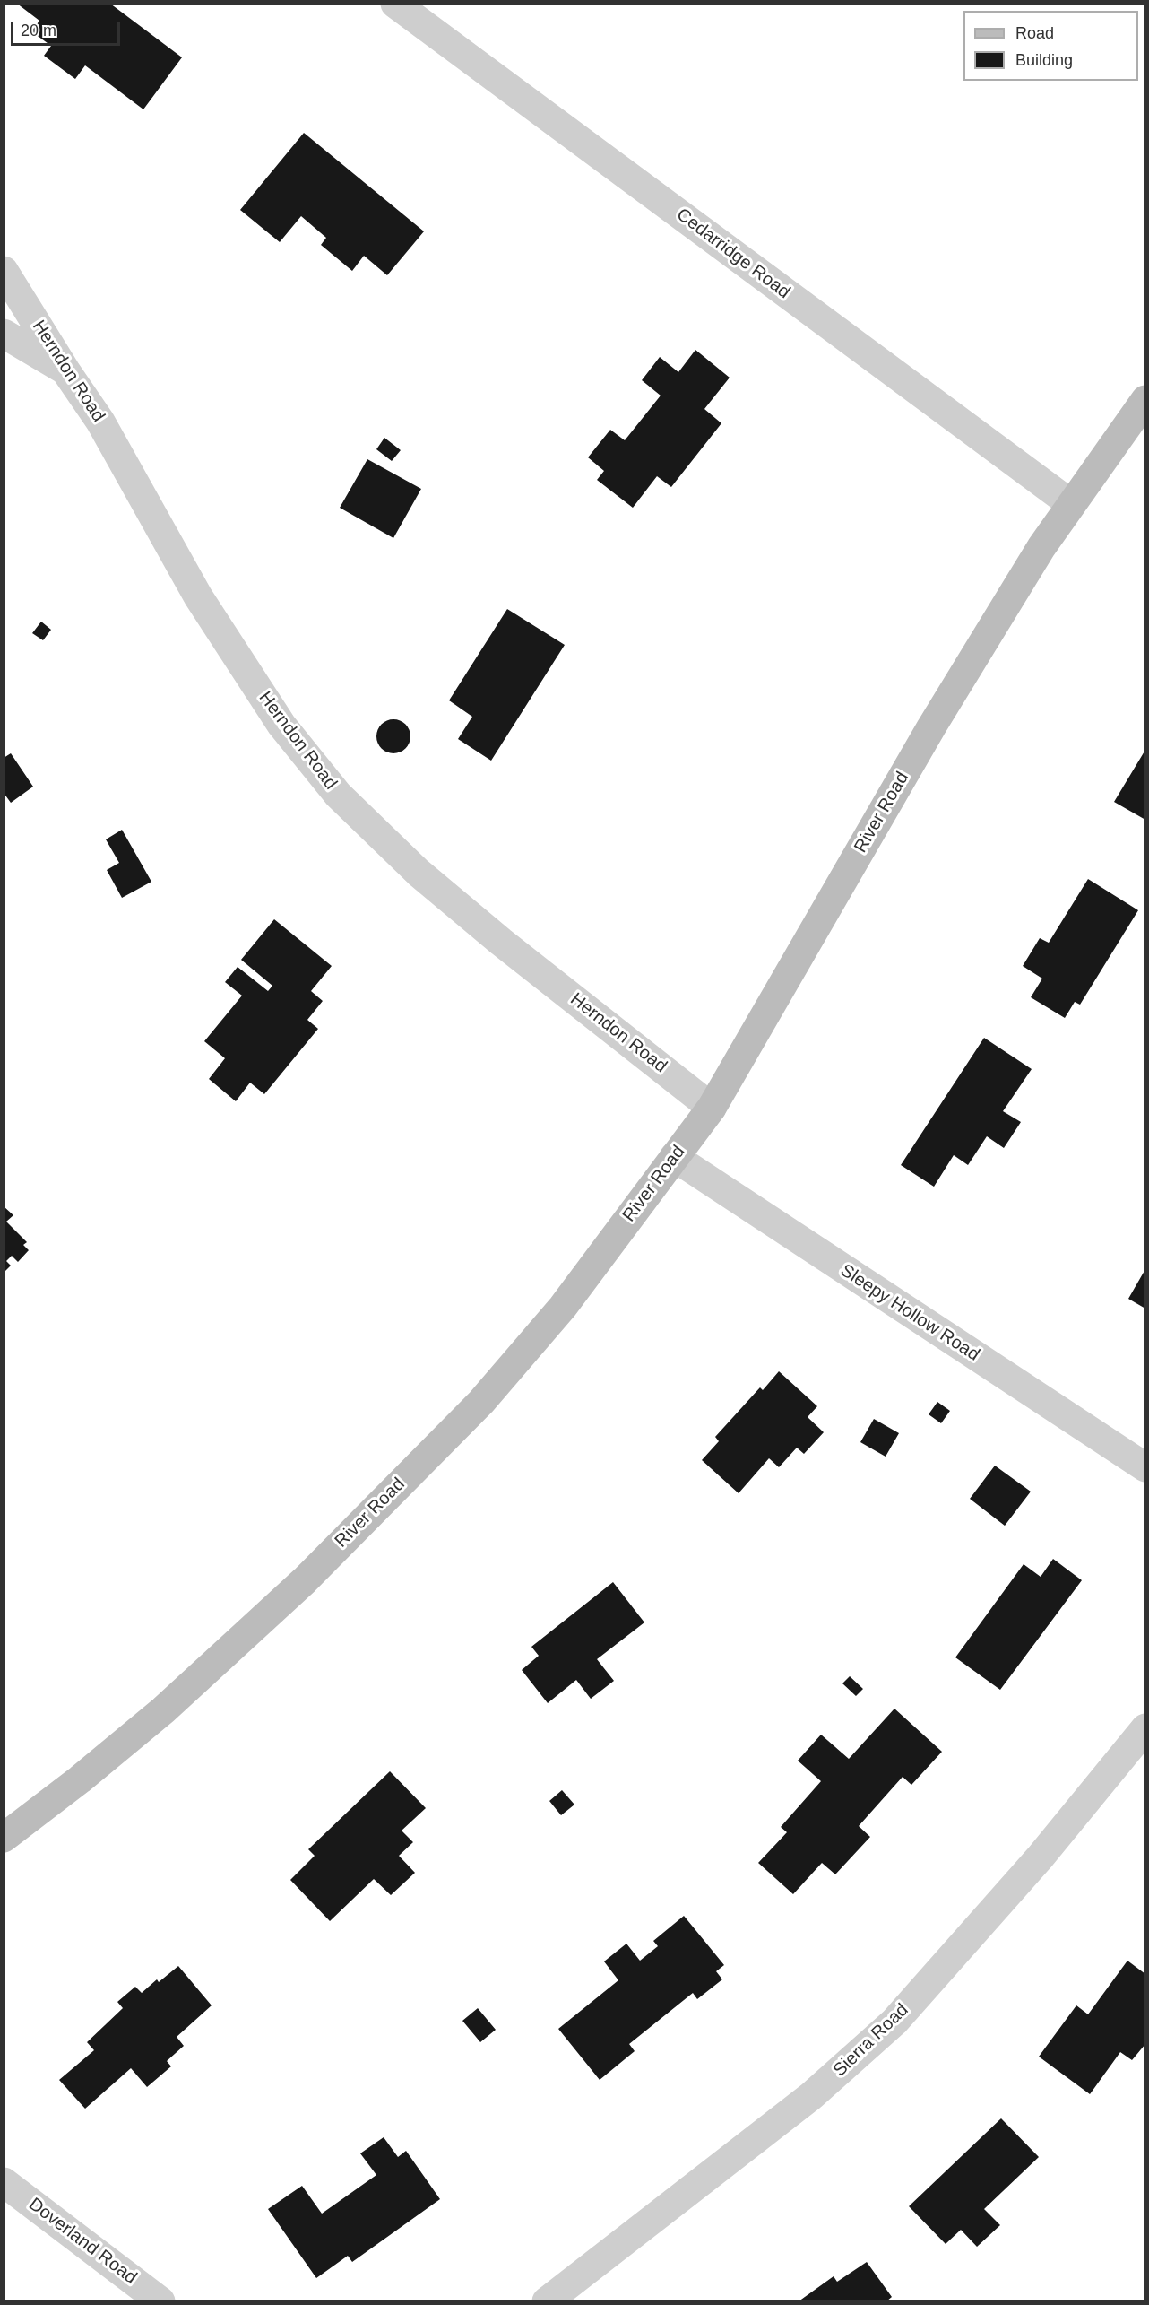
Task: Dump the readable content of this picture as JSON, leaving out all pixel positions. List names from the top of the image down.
{
  "streets": {
    "main road": ["River Road"],
    "street": [
      "Cedarridge Road",
      "Herndon Road",
      "Sleepy Hollow Road",
      "Sierra Road",
      "Doverland Road"
    ]
  },
  "crossings": [
    ["Cedarridge Road", "River Road"],
    ["Herndon Road", "River Road"],
    ["River Road", "Sleepy Hollow Road"]
  ],
  "legend": ["Road", "Building"],
  "scale_bar": "20 m"
}
